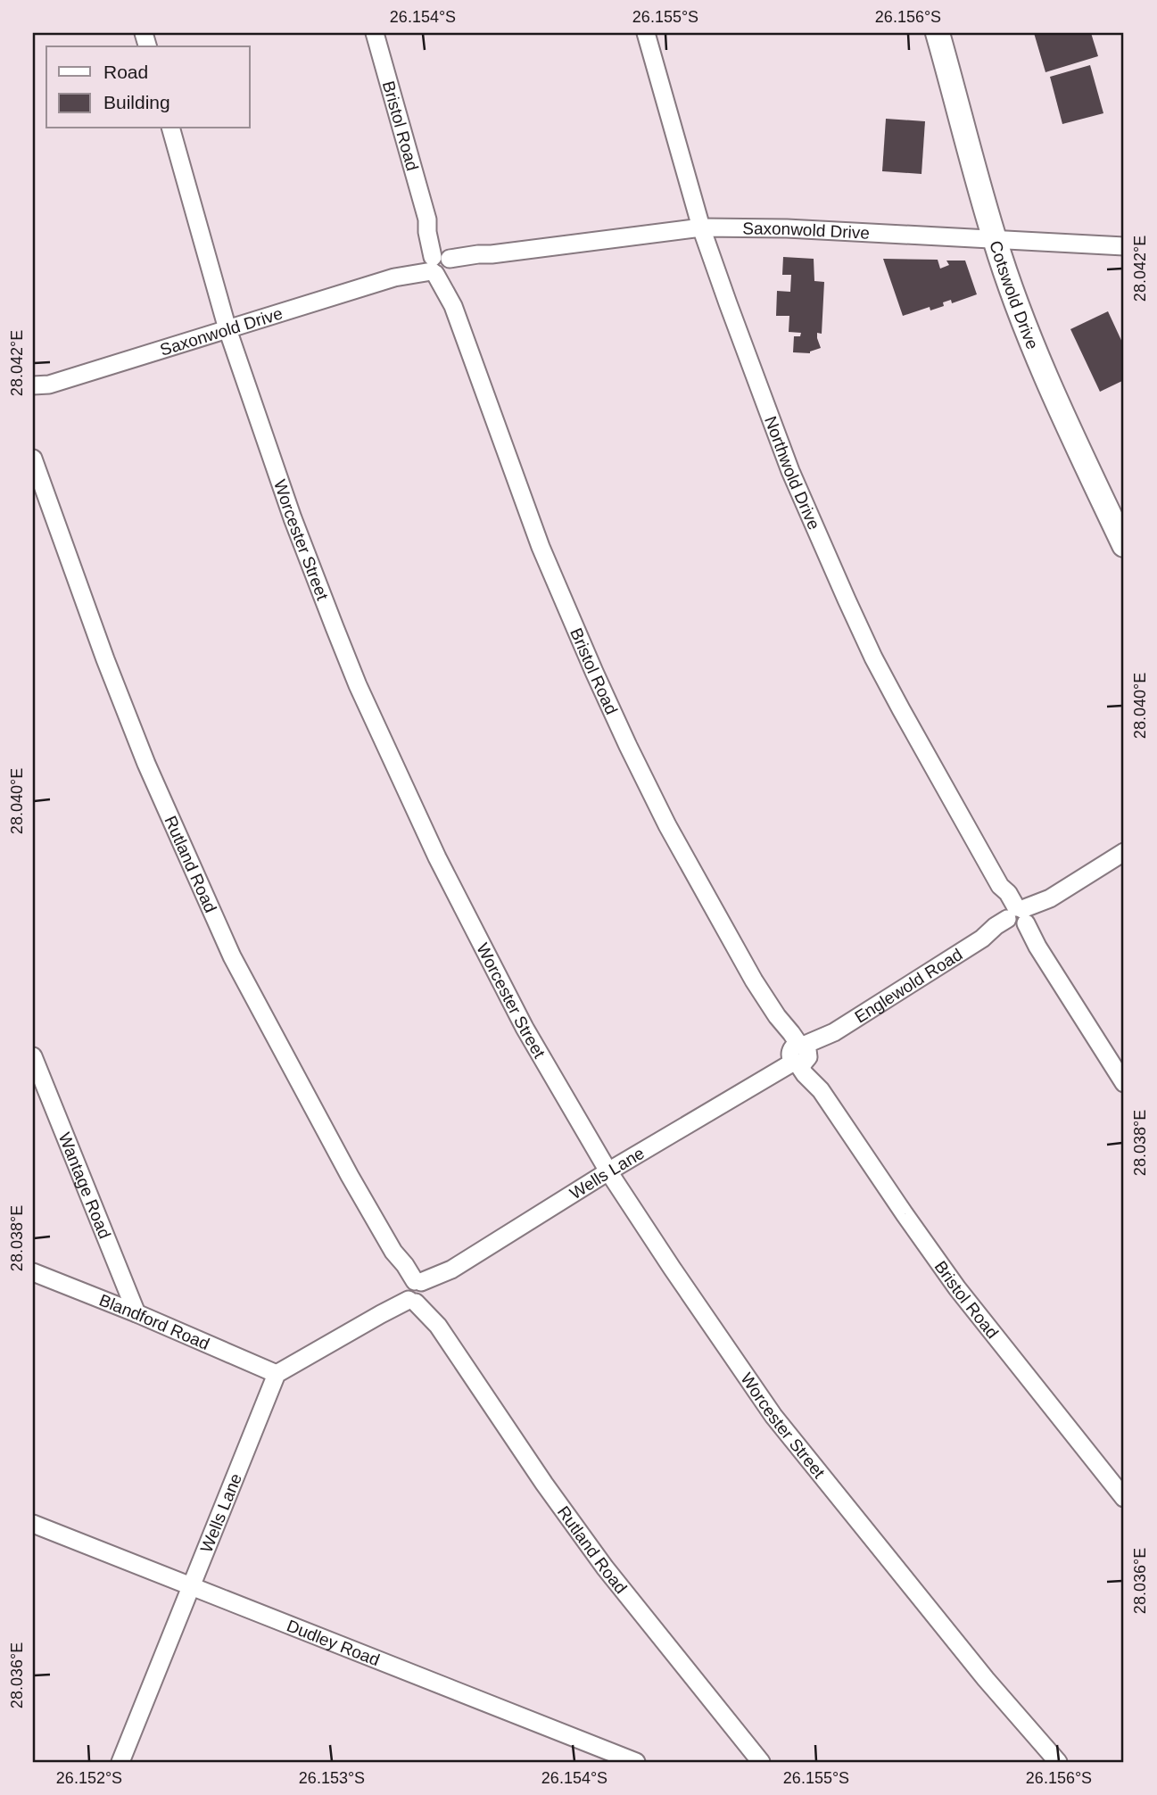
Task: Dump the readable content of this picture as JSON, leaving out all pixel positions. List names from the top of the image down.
{
  "streets": {
    "main road": ["Cotswold Drive"],
    "street": [
      "Bristol Road",
      "Saxonwold Drive",
      "Northwold Drive",
      "Worcester Street",
      "Rutland Road",
      "Englewold Road",
      "Wells Lane",
      "Wantage Road",
      "Blandford Road",
      "Dudley Road"
    ]
  },
  "crossings": [
    ["Bristol Road", "Saxonwold Drive"],
    ["Bristol Road", "Englewold Road"],
    ["Bristol Road", "Wells Lane"],
    ["Saxonwold Drive", "Cotswold Drive"],
    ["Saxonwold Drive", "Northwold Drive"],
    ["Saxonwold Drive", "Worcester Street"],
    ["Northwold Drive", "Englewold Road"],
    ["Worcester Street", "Wells Lane"],
    ["Rutland Road", "Wells Lane"],
    ["Englewold Road", "Wells Lane"],
    ["Wells Lane", "Blandford Road"],
    ["Wells Lane", "Dudley Road"],
    ["Wantage Road", "Blandford Road"]
  ],
  "legend": ["Road", "Building"],
  "coordinates": [
    "26.154°S",
    "26.155°S",
    "26.156°S",
    "28.042°E",
    "28.040°E",
    "28.038°E",
    "28.036°E",
    "26.152°S",
    "26.153°S"
  ]
}
